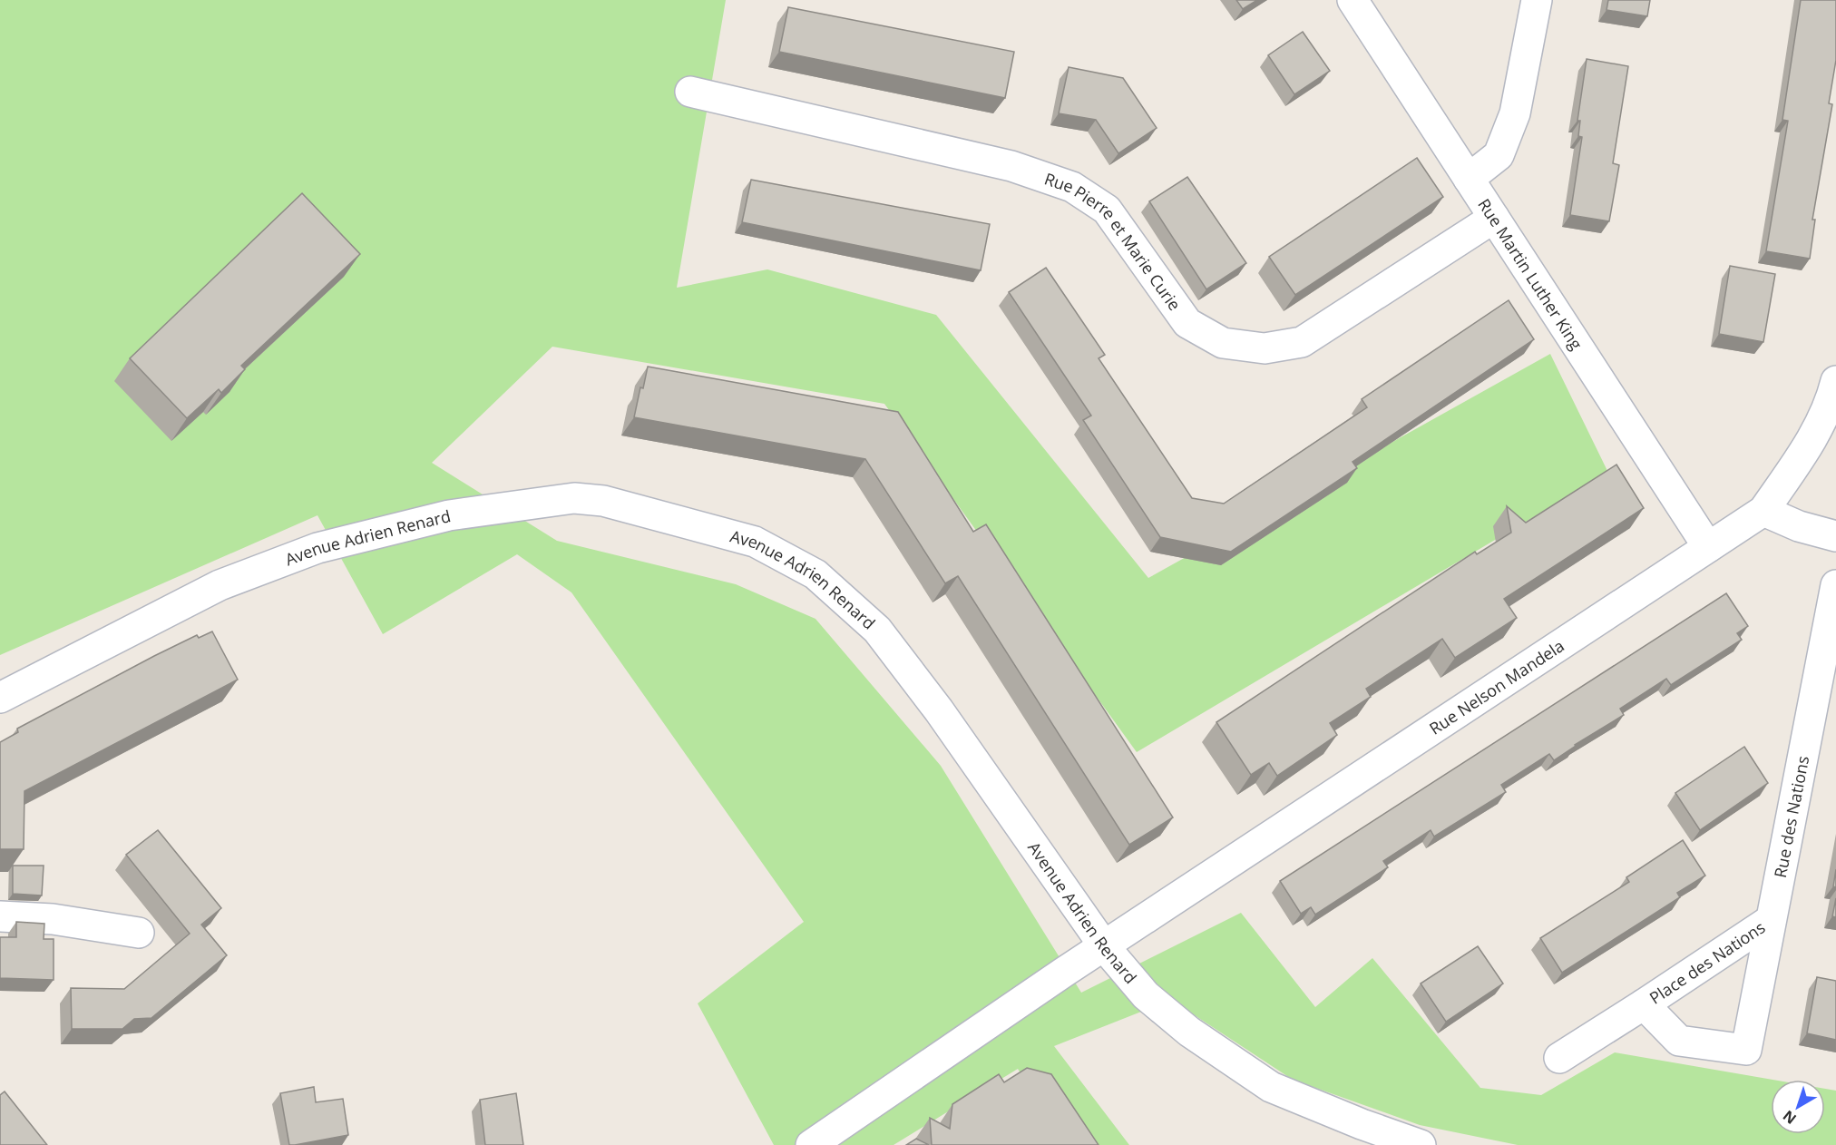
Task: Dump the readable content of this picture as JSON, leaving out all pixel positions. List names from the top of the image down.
{
  "streets": {
    "street": [
      "Rue Pierre et Marie Curie",
      "Rue Martin Luther King",
      "Avenue Adrien Renard",
      "Rue Nelson Mandela",
      "Rue des Nations",
      "Place des Nations"
    ]
  },
  "crossings": [
    ["Rue Pierre et Marie Curie", "Rue Martin Luther King"],
    ["Rue Martin Luther King", "Rue Nelson Mandela"],
    ["Avenue Adrien Renard", "Rue Nelson Mandela"],
    ["Rue des Nations", "Place des Nations"]
  ],
  "north": "bottom left"
}
